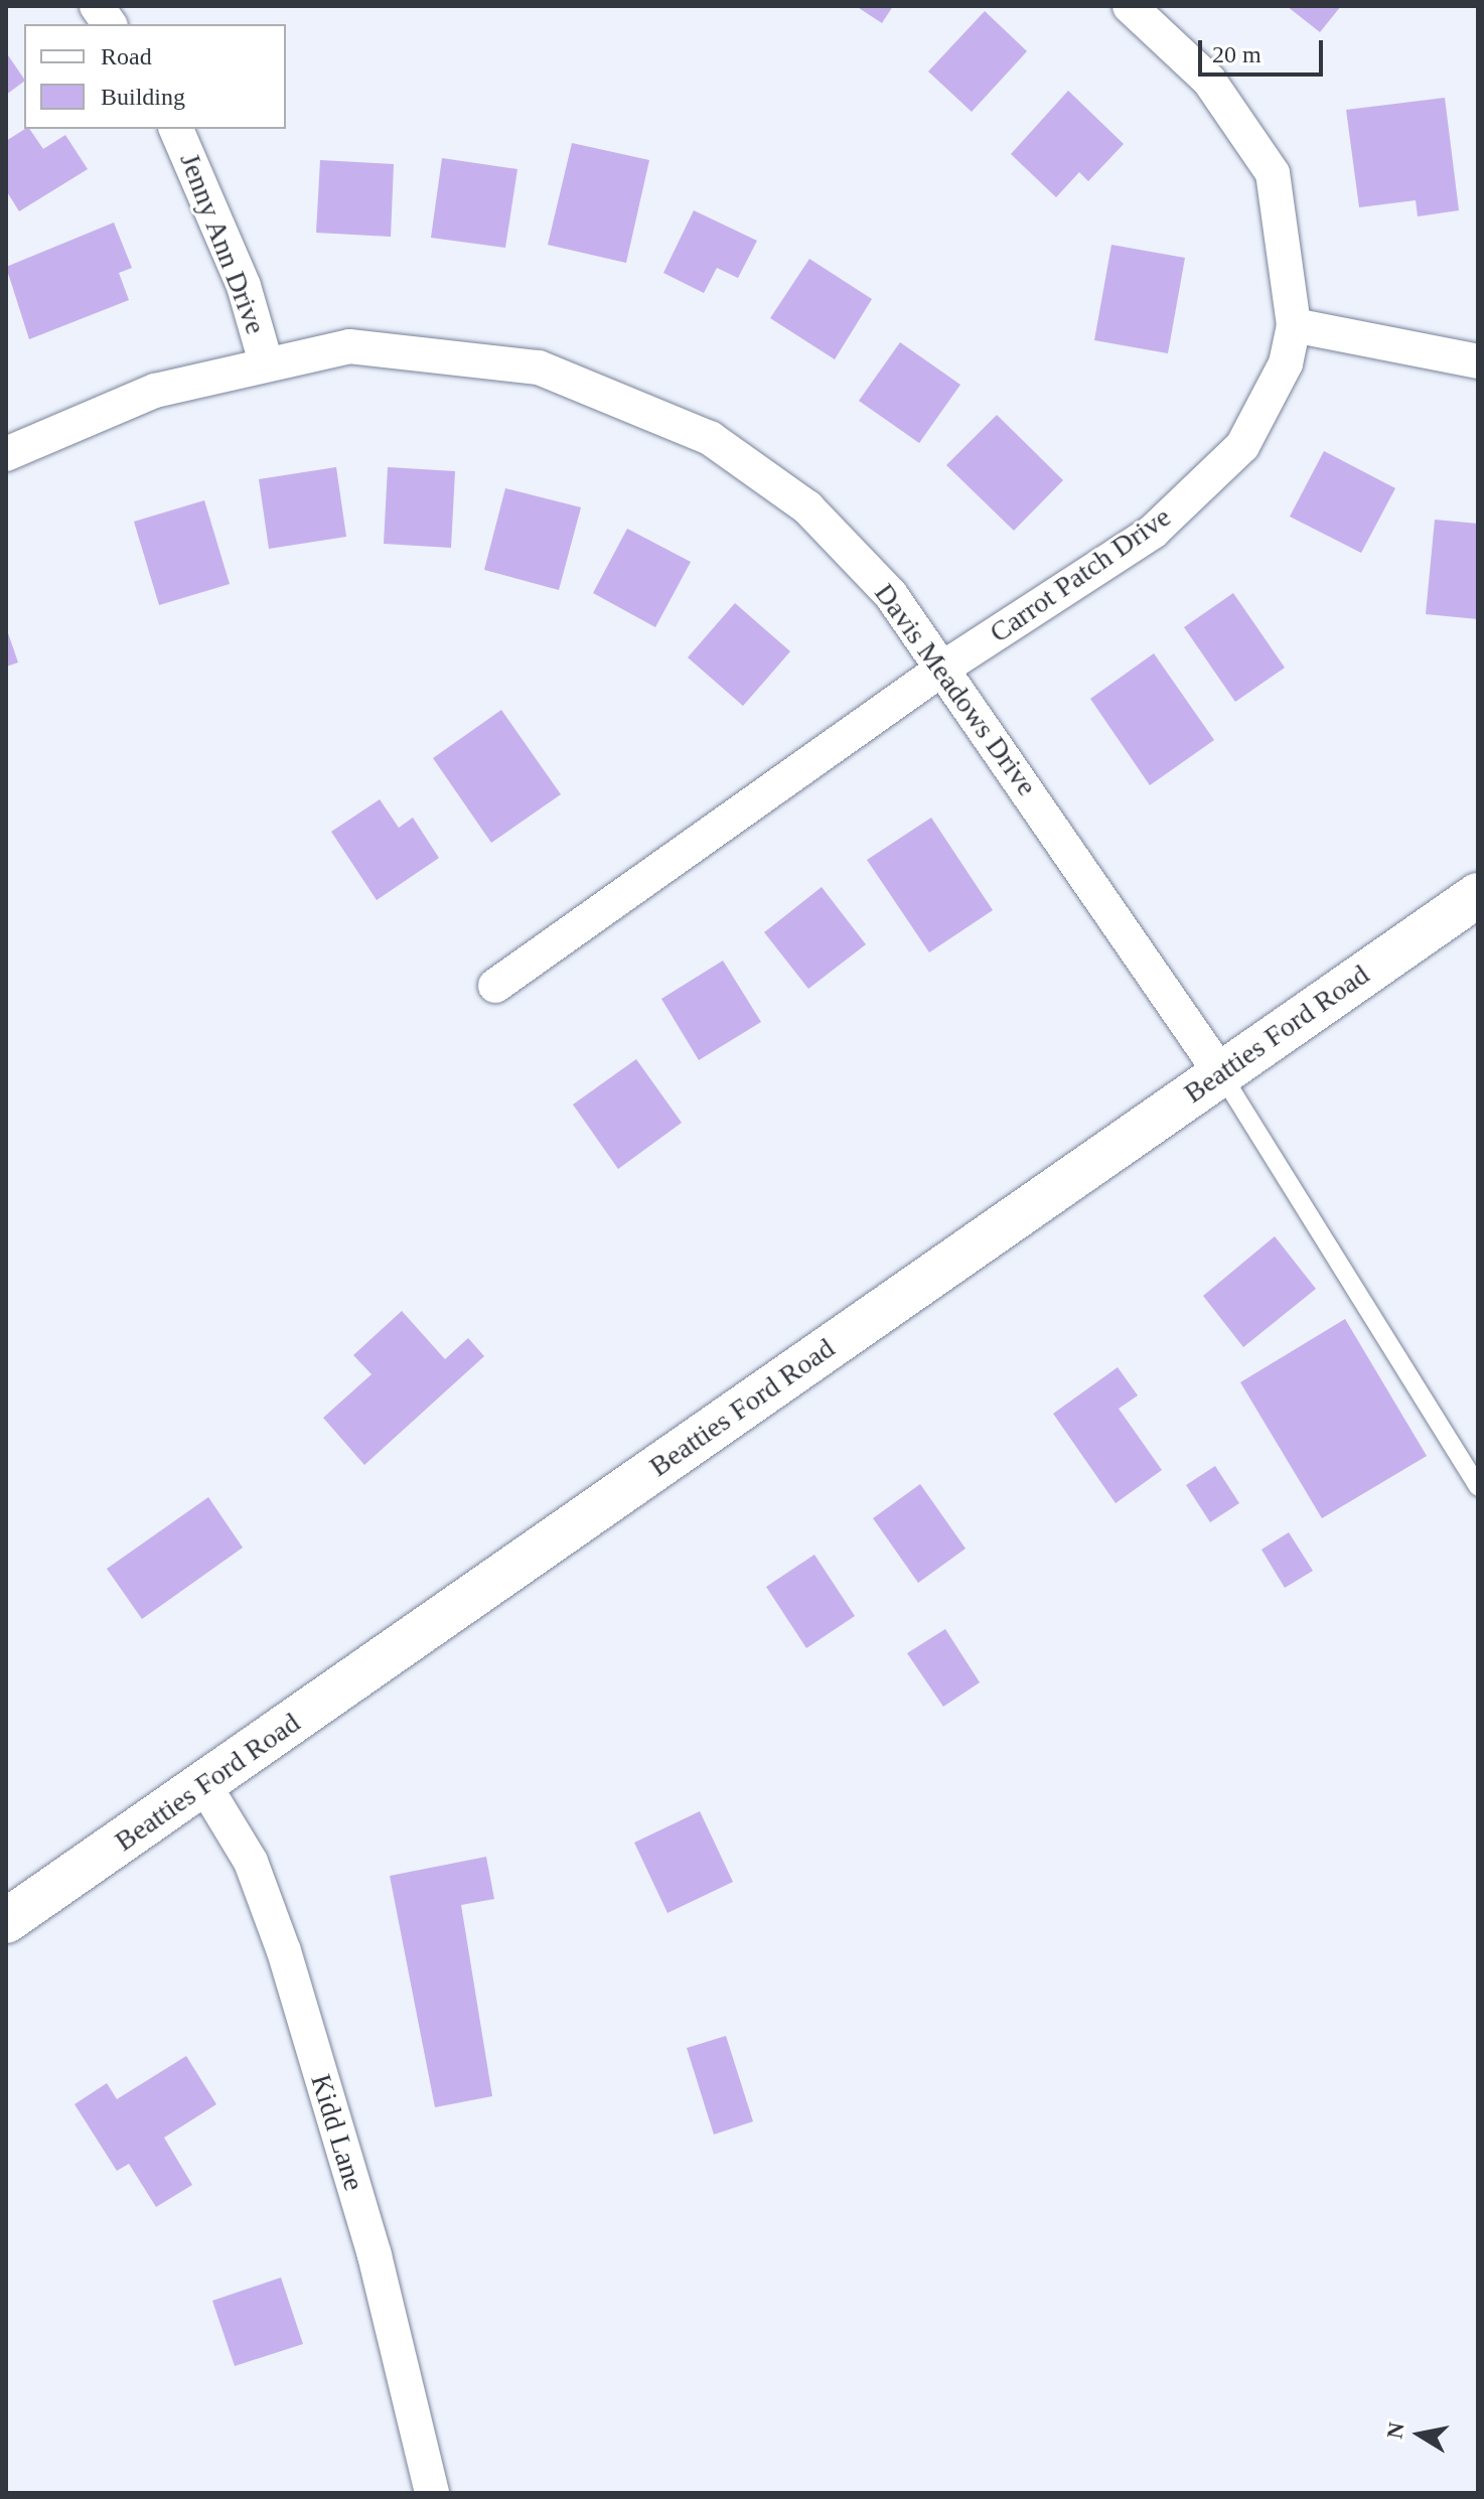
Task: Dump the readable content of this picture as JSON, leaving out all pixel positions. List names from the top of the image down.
{
  "streets": {
    "main road": ["Beatties Ford Road"],
    "street": [
      "Jenny Ann Drive",
      "Carrot Patch Drive",
      "Davis Meadows Drive",
      "Kidd Lane"
    ]
  },
  "crossings": [
    ["Jenny Ann Drive", "Davis Meadows Drive"],
    ["Carrot Patch Drive", "Davis Meadows Drive"],
    ["Davis Meadows Drive", "Beatties Ford Road"],
    ["Beatties Ford Road", "Kidd Lane"]
  ],
  "legend": ["Road", "Building"],
  "scale_bar": "20 m",
  "north": "left"
}
